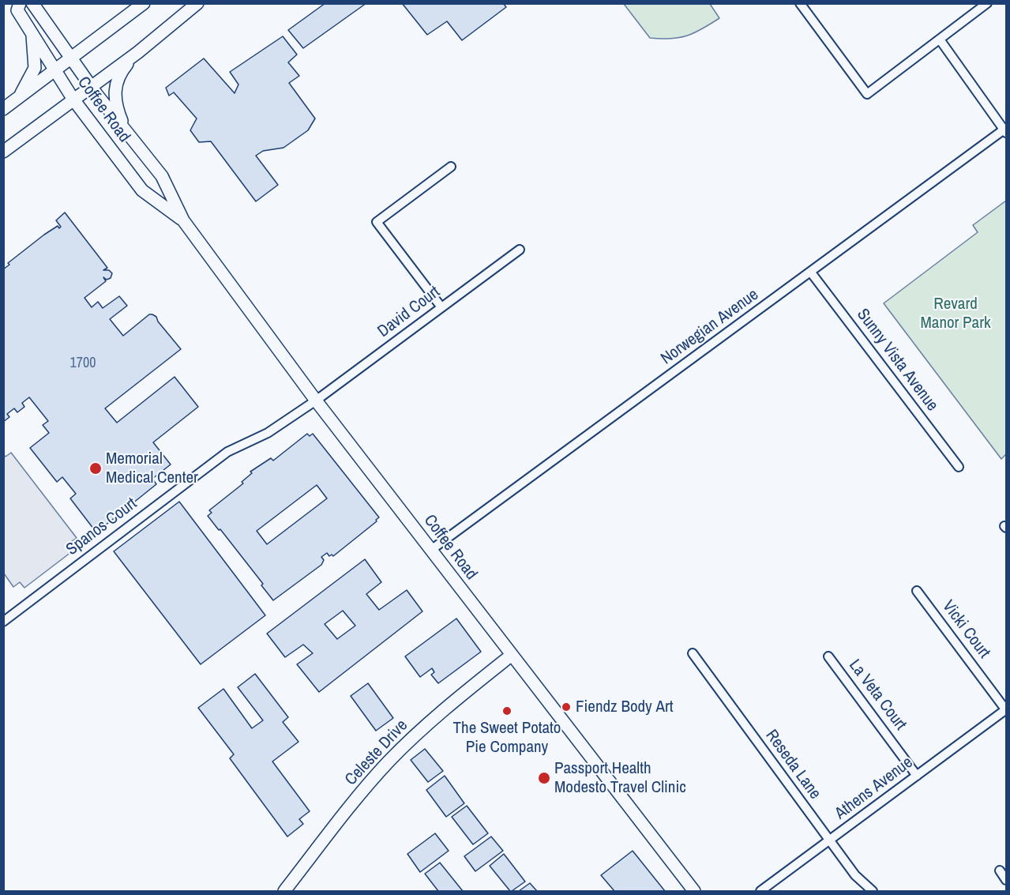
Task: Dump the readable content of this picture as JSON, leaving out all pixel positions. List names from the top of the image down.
{
  "streets": {
    "main road": ["Coffee Road", "Celeste Drive"],
    "street": [
      "David Court",
      "Norwegian Avenue",
      "Sunny Vista Avenue",
      "Spanos Court",
      "Vicki Court",
      "La Veta Court",
      "Reseda Lane",
      "Athens Avenue"
    ]
  },
  "crossings": [
    ["Coffee Road", "David Court"],
    ["Coffee Road", "Norwegian Avenue"],
    ["Coffee Road", "Spanos Court"],
    ["Coffee Road", "Celeste Drive"],
    ["David Court", "Spanos Court"],
    ["Norwegian Avenue", "Sunny Vista Avenue"],
    ["Vicki Court", "Athens Avenue"],
    ["La Veta Court", "Athens Avenue"],
    ["Reseda Lane", "Athens Avenue"]
  ],
  "parks": ["Revard Manor Park"],
  "places": [
    "Memorial Medical Center",
    "Fiendz Body Art",
    "The Sweet Potato Pie Company",
    "Passport Health Modesto Travel Clinic"
  ],
  "house_numbers": ["1700"]
}
